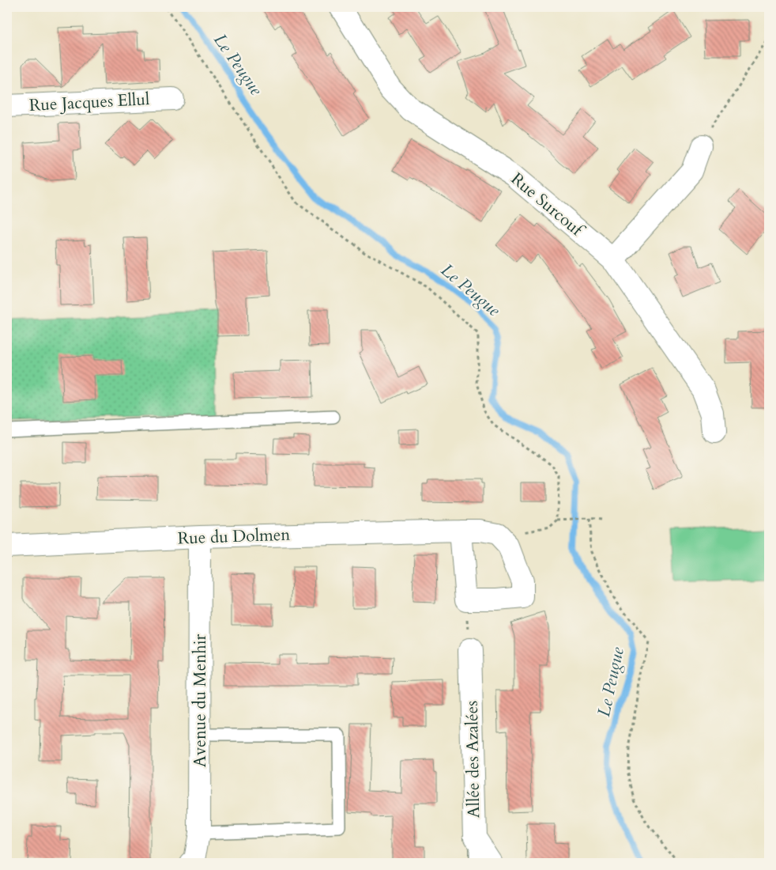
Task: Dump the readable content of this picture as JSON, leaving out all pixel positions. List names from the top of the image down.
{
  "streets": {
    "street": [
      "Rue Jacques Ellul",
      "Rue Surcouf",
      "Rue du Dolmen",
      "Avenue du Menhir",
      "Allée des Azalées"
    ]
  },
  "crossings": [
    ["Rue du Dolmen", "Avenue du Menhir"]
  ],
  "water": ["Le Peugue"]
}
